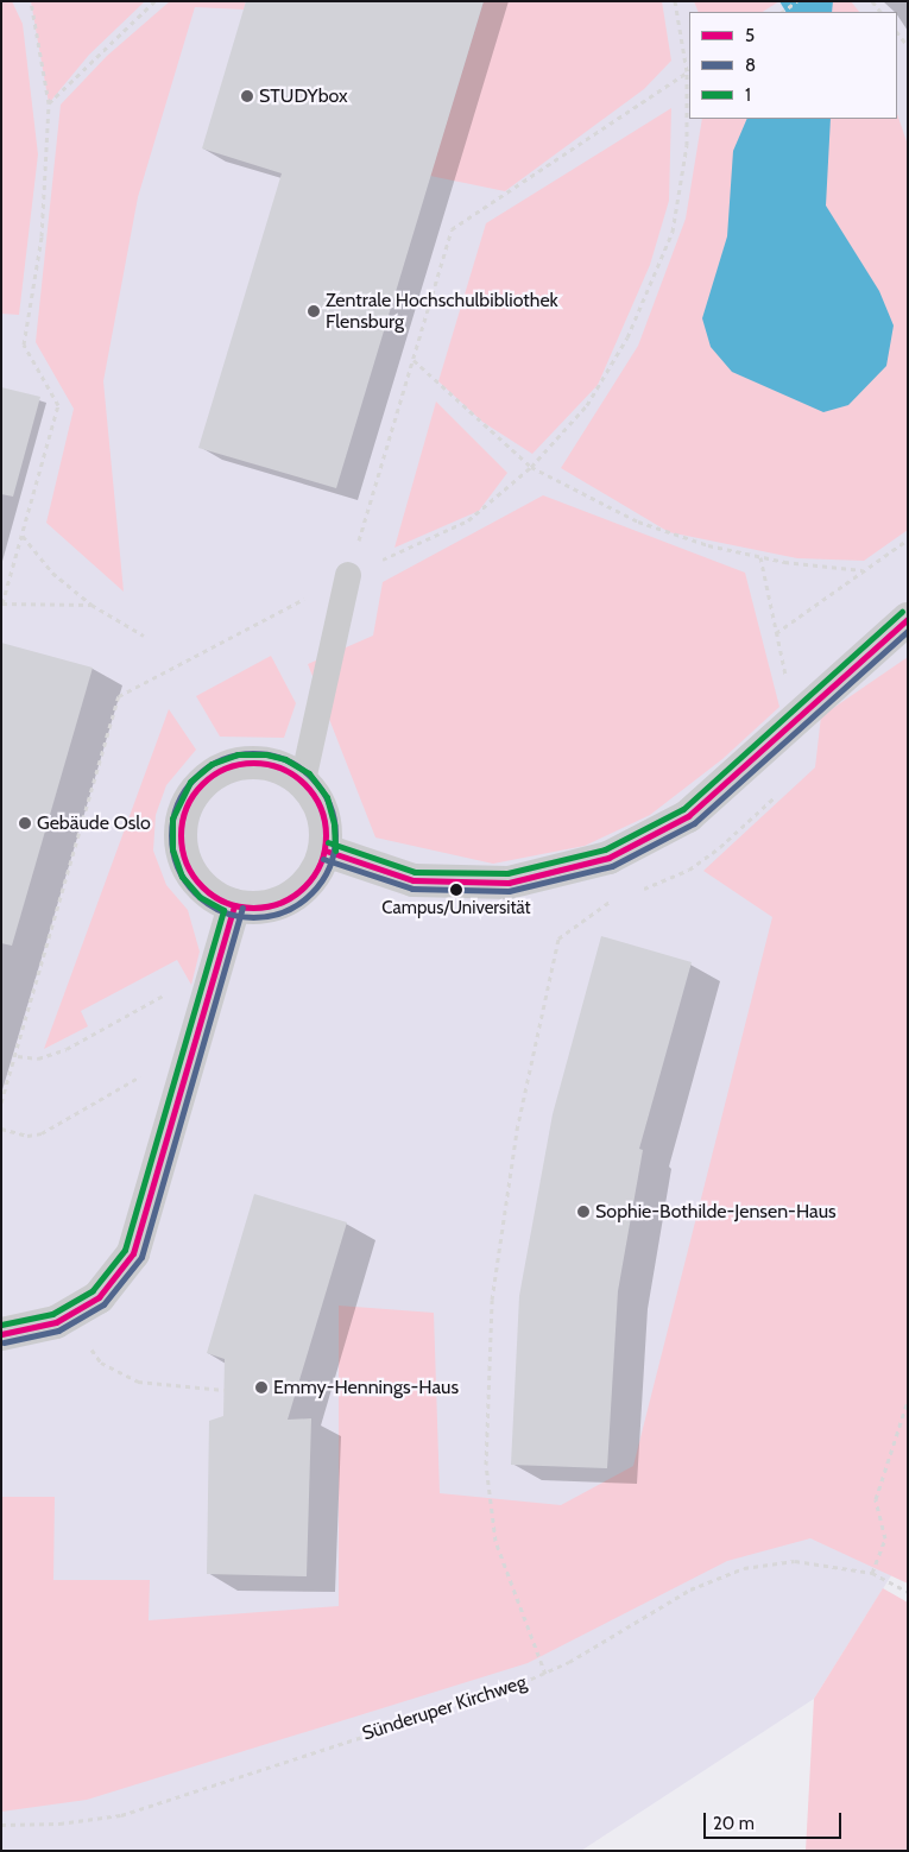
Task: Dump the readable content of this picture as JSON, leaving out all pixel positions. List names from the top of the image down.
{
  "streets": {
    "path": ["Sünderuper Kirchweg"]
  },
  "places": [
    "STUDYbox",
    "Zentrale Hochschulbibliothek Flensburg",
    "Gebäude Oslo",
    "Campus/Universität",
    "Sophie-Bothilde-Jensen-Haus",
    "Emmy-Hennings-Haus"
  ],
  "lines": ["transit line 1", "transit line 5", "transit line 8"],
  "legend": ["5", "8", "1"],
  "scale_bar": "20 m"
}
